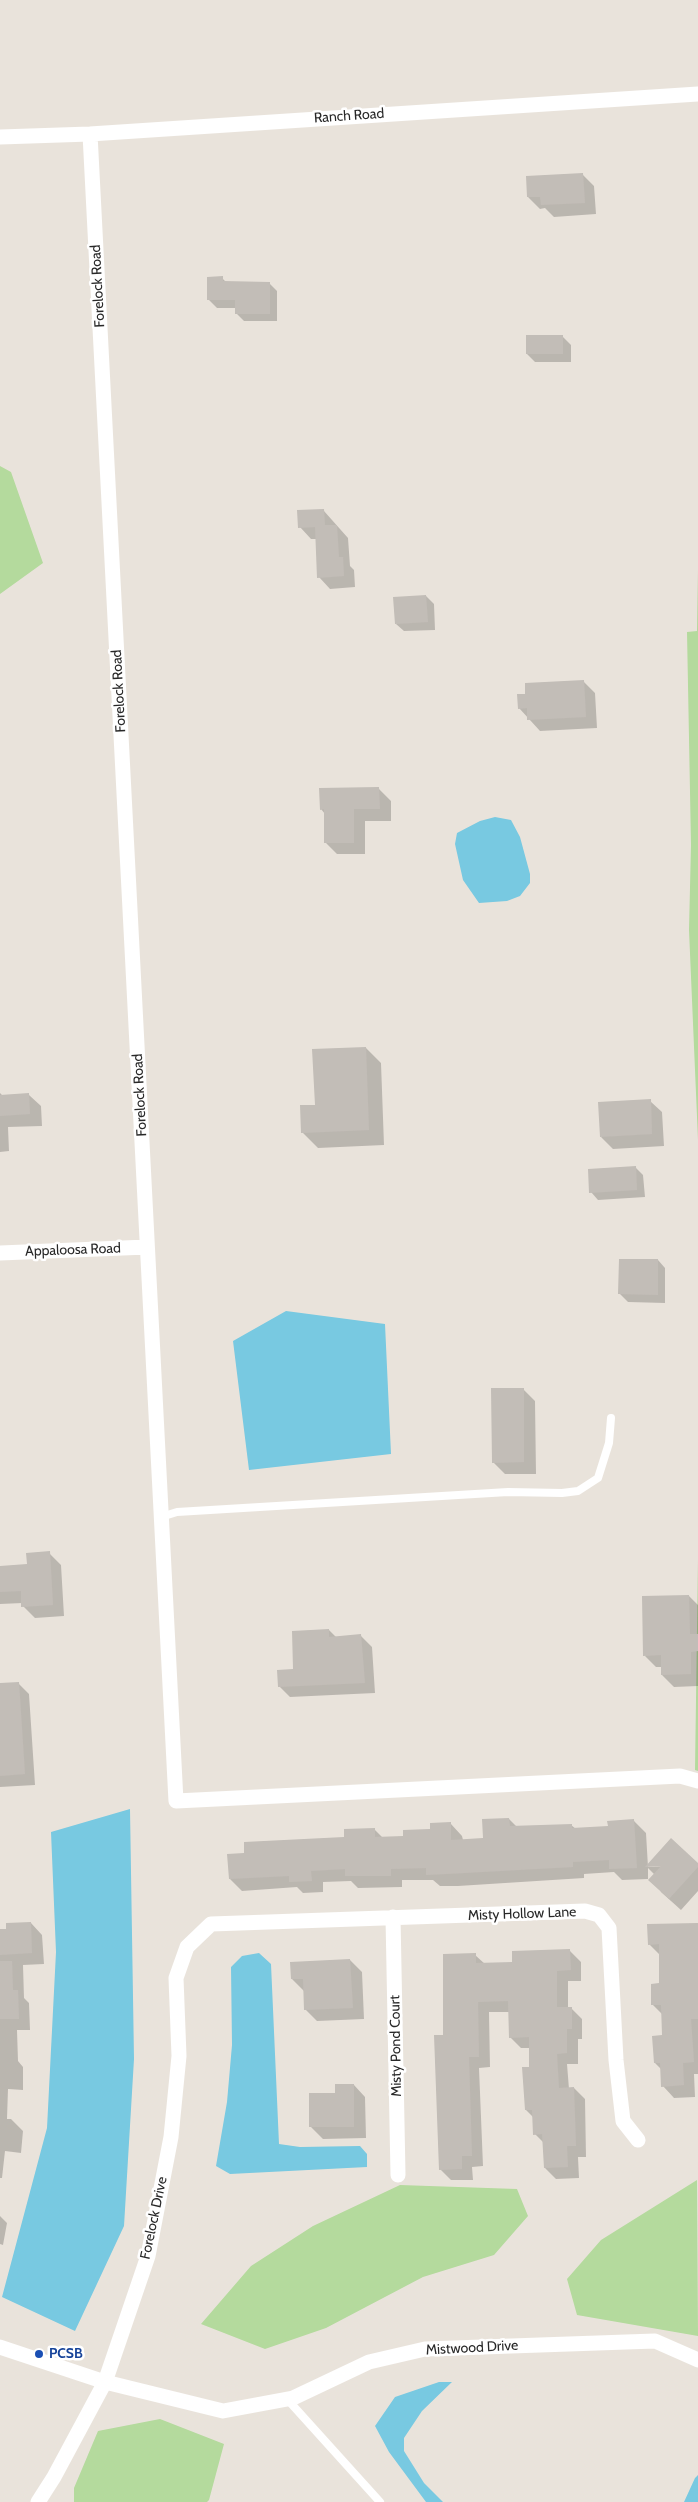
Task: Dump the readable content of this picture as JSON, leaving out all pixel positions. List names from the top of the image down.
{
  "streets": {
    "street": [
      "Ranch Road",
      "Forelock Road",
      "Appaloosa Road",
      "Misty Hollow Lane",
      "Misty Pond Court",
      "Forelock Drive",
      "Mistwood Drive"
    ]
  },
  "crossings": [
    ["Ranch Road", "Forelock Road"],
    ["Forelock Road", "Appaloosa Road"],
    ["Misty Hollow Lane", "Misty Pond Court"],
    ["Misty Hollow Lane", "Forelock Drive"],
    ["Forelock Drive", "Mistwood Drive"]
  ],
  "places": ["PCSB"]
}
